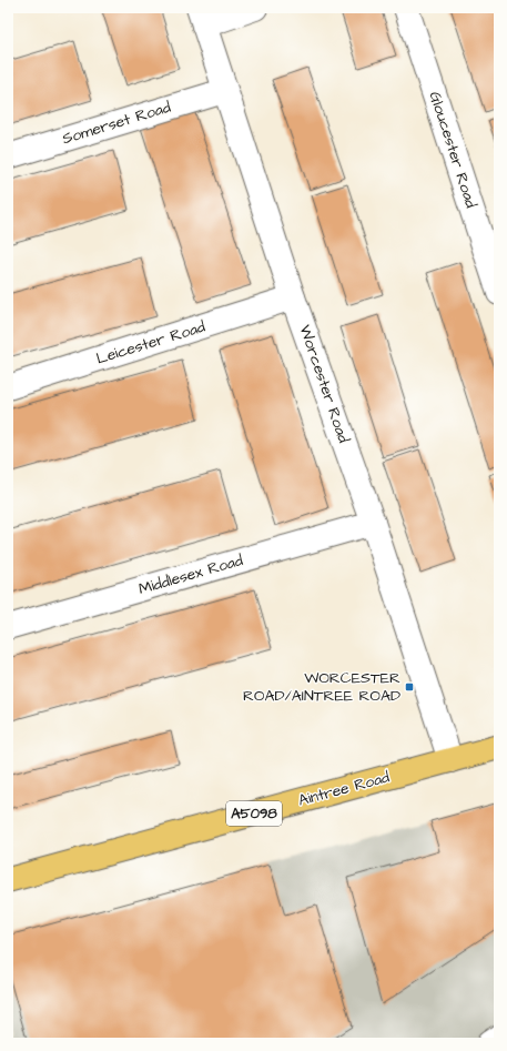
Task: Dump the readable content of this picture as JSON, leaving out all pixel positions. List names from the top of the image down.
{
  "streets": {
    "main road": ["Aintree Road", "A5098"],
    "street": [
      "Somerset Road",
      "Gloucester Road",
      "Leicester Road",
      "Worcester Road",
      "Middlesex Road"
    ]
  },
  "crossings": [
    ["Somerset Road", "Worcester Road"],
    ["Leicester Road", "Worcester Road"],
    ["Worcester Road", "Middlesex Road"],
    ["Worcester Road", "Aintree Road"]
  ],
  "places": {
    "transit": ["WORCESTER ROAD/AINTREE ROAD"]
  }
}
